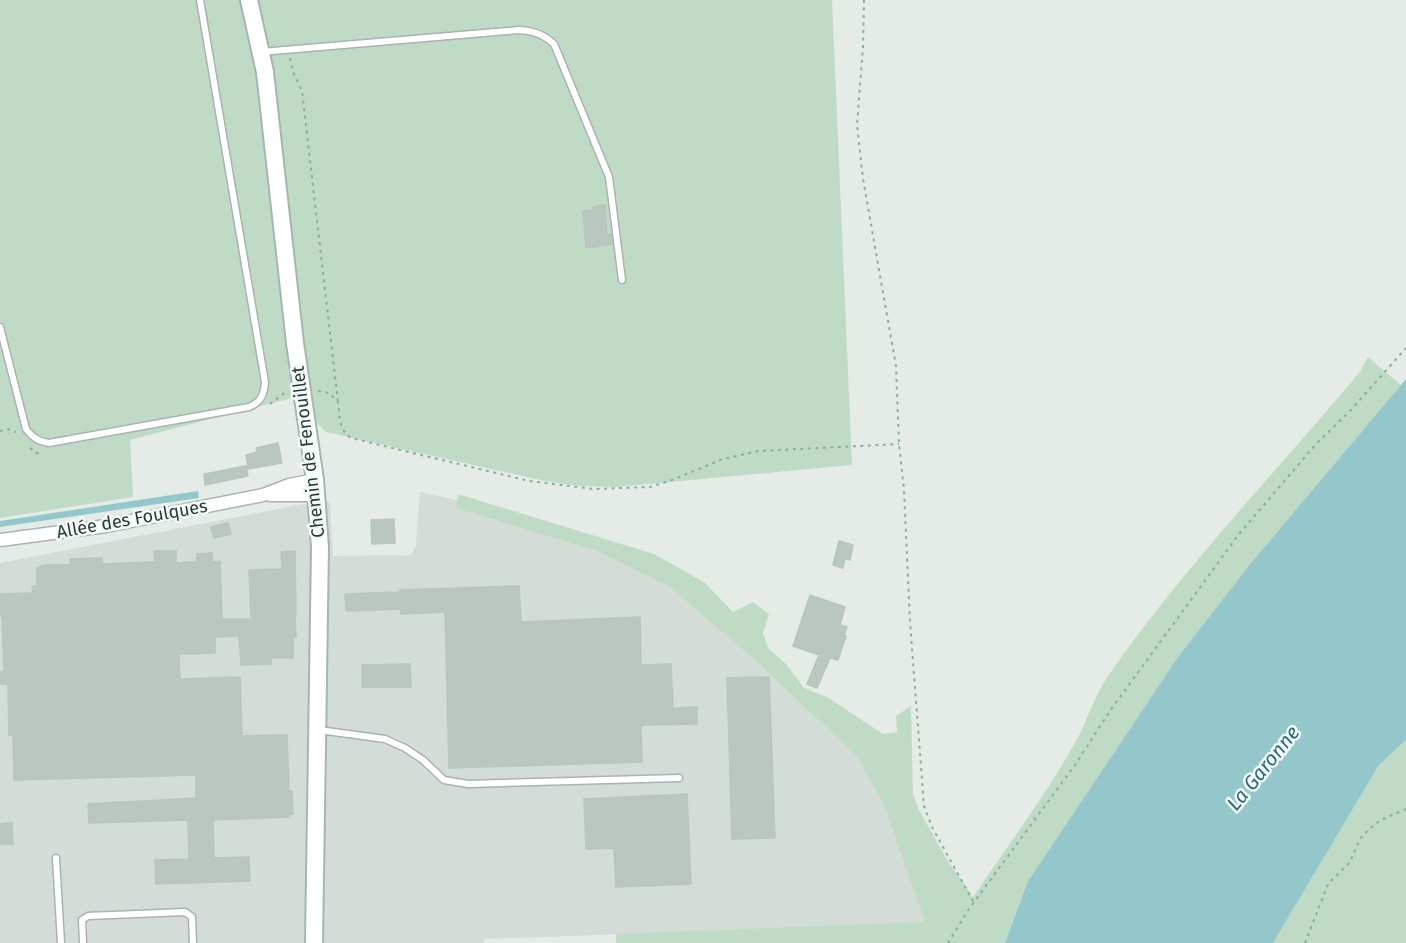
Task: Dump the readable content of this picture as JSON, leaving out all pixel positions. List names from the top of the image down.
{
  "streets": {
    "street": ["Chemin de Fenouillet", "Allée des Foulques"]
  },
  "crossings": [
    ["Chemin de Fenouillet", "Allée des Foulques"]
  ],
  "water": ["La Garonne"]
}
